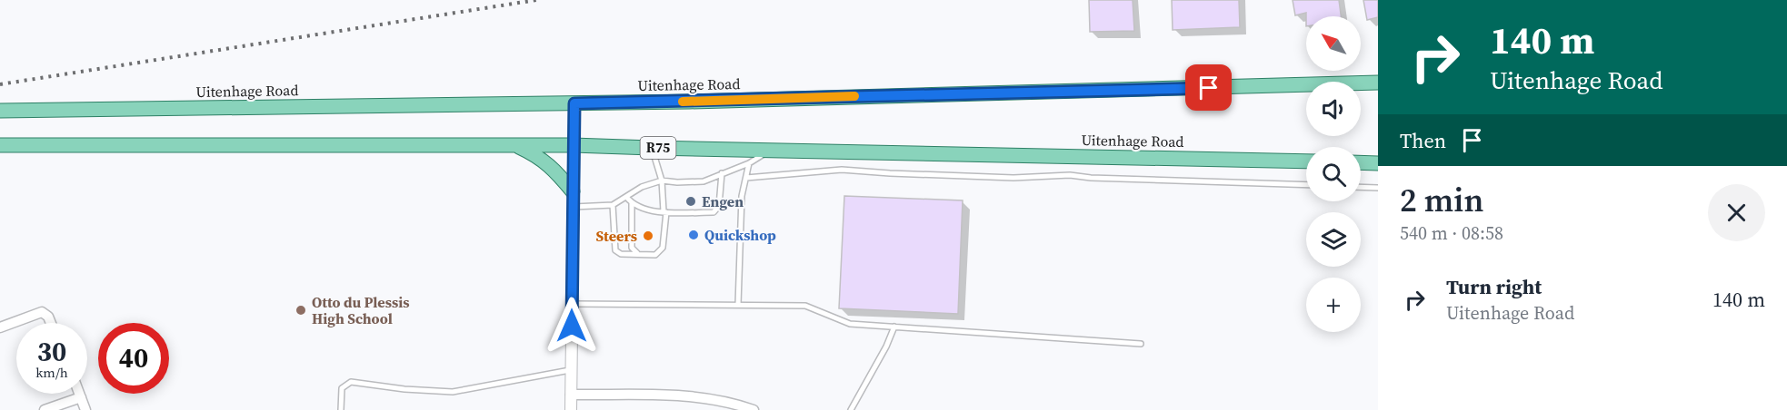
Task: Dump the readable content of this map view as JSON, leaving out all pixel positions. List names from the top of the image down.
{
  "streets": {
    "main road": ["Uitenhage Road", "R75"]
  },
  "places": [
    "Engen",
    "Quickshop",
    "Steers",
    "Otto du Plessis High School"
  ],
  "north": "top left",
  "page": {
    "turn": ["140 m", "Uitenhage Road"],
    "map_buttons": "+",
    "then": "Then",
    "heading": ["2 min", "540 m · 08:58"],
    "list": [
      {
        "name": "Turn right",
        "note": "Uitenhage Road",
        "value": "140 m"
      }
    ],
    "speed": "30 km/h",
    "limit": "40"
  }
}
